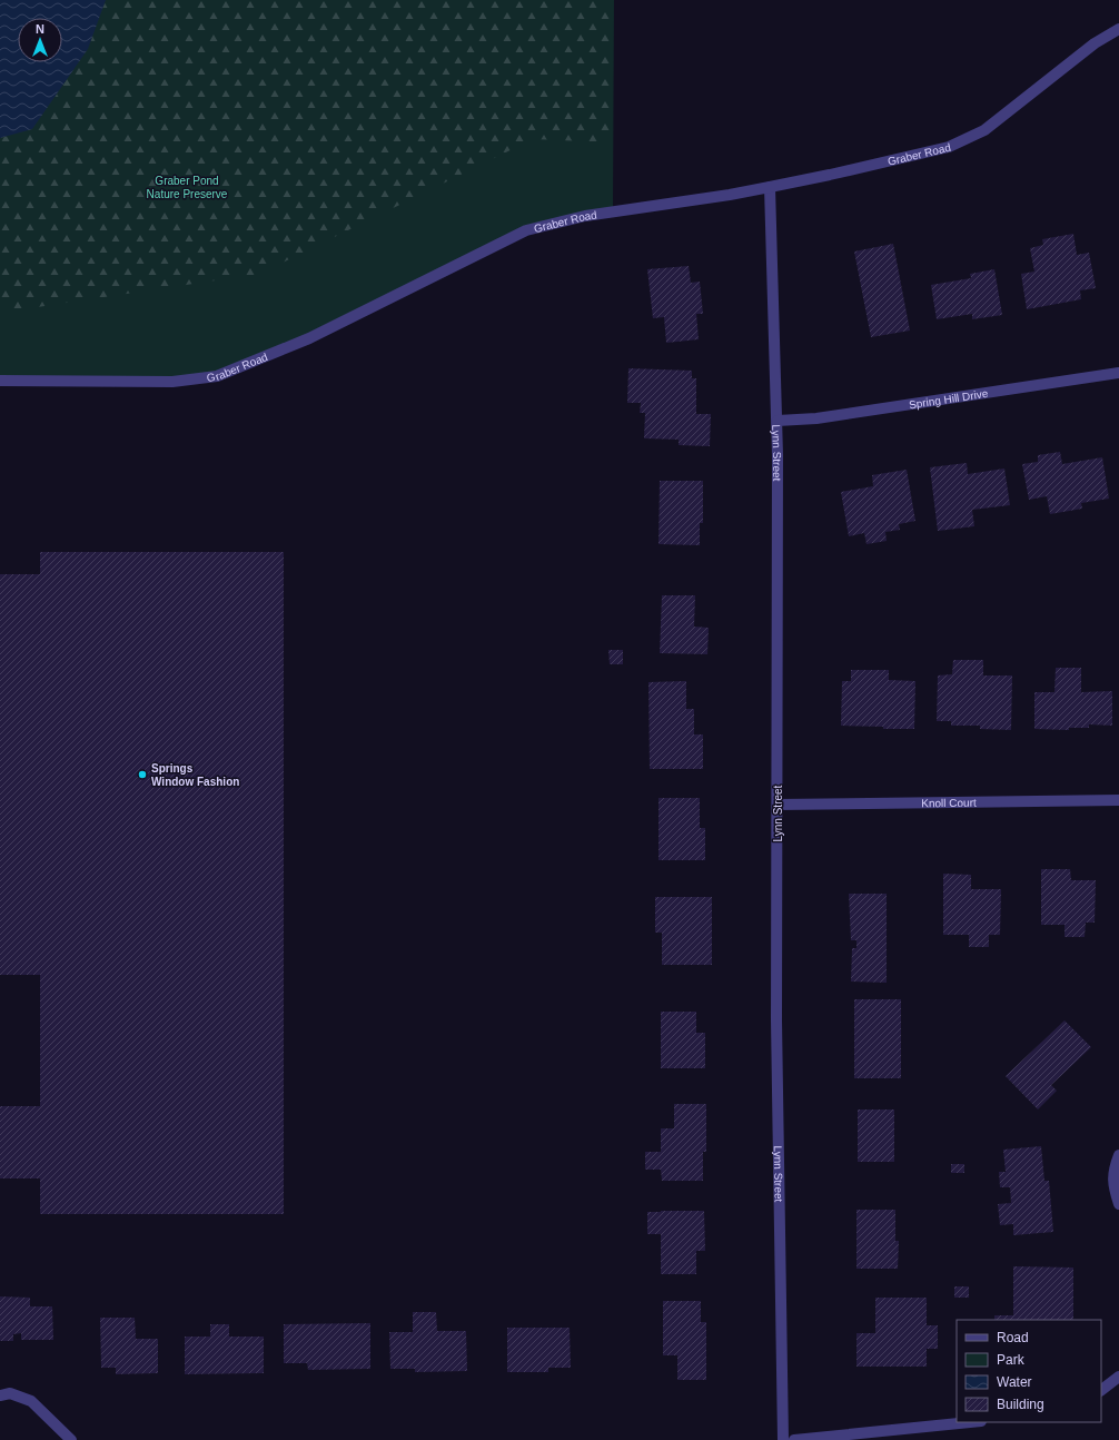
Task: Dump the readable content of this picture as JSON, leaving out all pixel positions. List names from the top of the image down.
{
  "streets": {
    "street": [
      "Graber Road",
      "Spring Hill Drive",
      "Lynn Street",
      "Knoll Court"
    ]
  },
  "crossings": [
    ["Graber Road", "Lynn Street"],
    ["Spring Hill Drive", "Lynn Street"],
    ["Lynn Street", "Knoll Court"]
  ],
  "parks": ["Graber Pond Nature Preserve"],
  "places": ["Springs Window Fashion"],
  "legend": [
    "Road",
    "Park",
    "Water",
    "Building"
  ],
  "north": "top"
}
